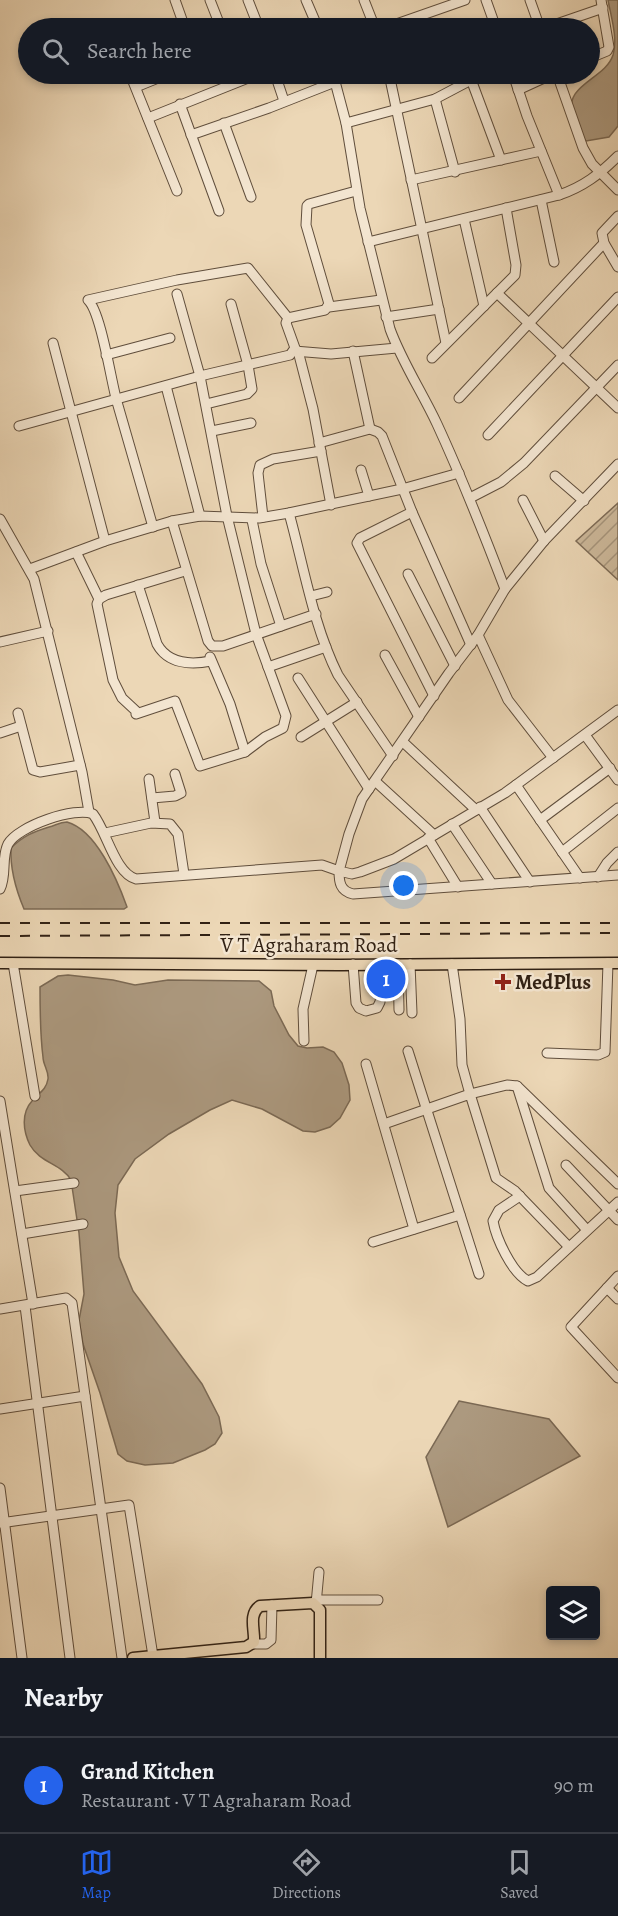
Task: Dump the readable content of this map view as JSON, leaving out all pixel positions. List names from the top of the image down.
{
  "streets": {
    "main road": ["V T Agraharam Road"]
  },
  "places": {
    "health": ["MedPlus"]
  },
  "page": {
    "search": "Search here",
    "pins": "1",
    "heading": "Nearby",
    "list": [
      {
        "mark": "1",
        "name": "Grand Kitchen",
        "note": "Restaurant · V T Agraharam Road",
        "value": "90 m"
      }
    ],
    "nav": ["Map", "Directions", "Saved"]
  }
}
